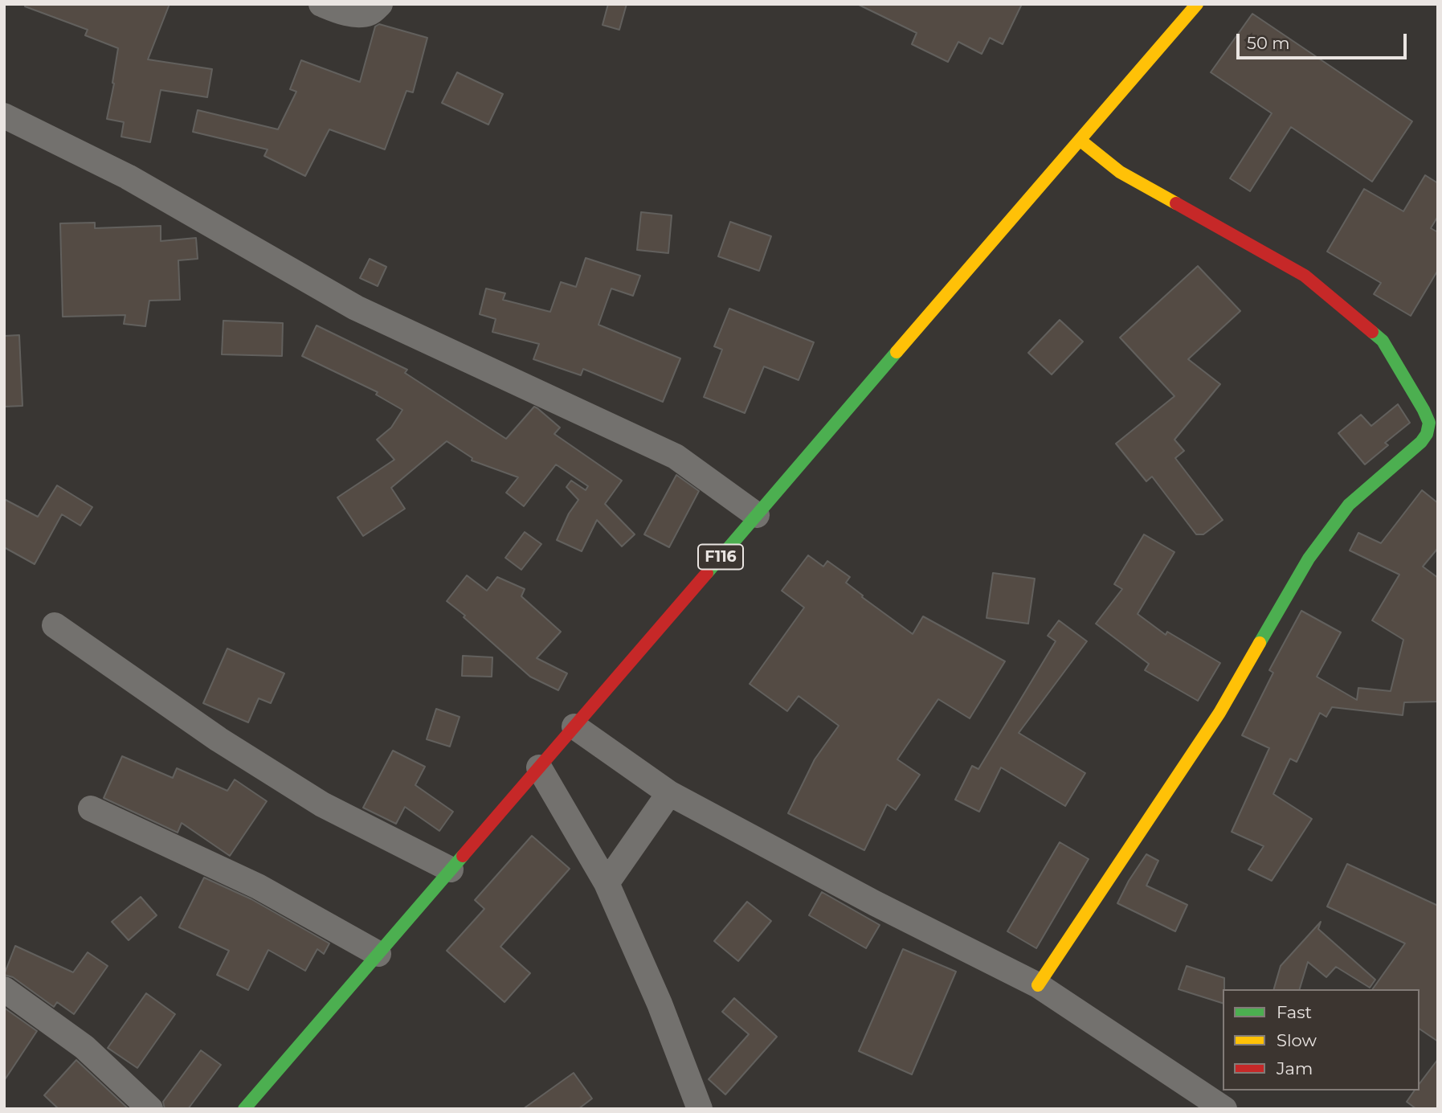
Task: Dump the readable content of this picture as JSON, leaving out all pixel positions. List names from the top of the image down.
{
  "streets": {
    "main road": ["F116"]
  },
  "legend": ["Fast", "Slow", "Jam"],
  "scale_bar": "50 m"
}
